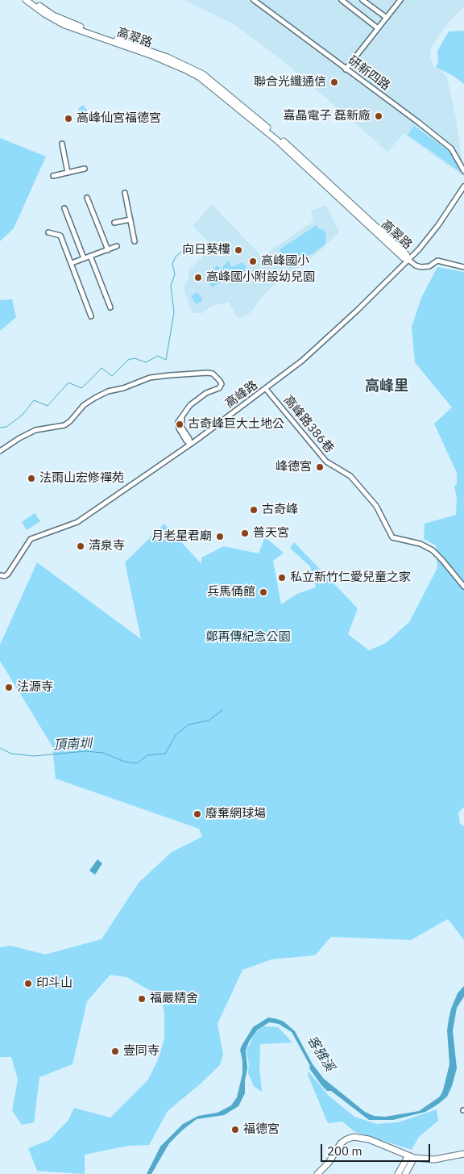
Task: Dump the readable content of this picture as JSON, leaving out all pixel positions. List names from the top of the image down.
{
  "streets": {
    "street": [
      "高翠路",
      "研新四路",
      "高峰路",
      "高峰路386巷"
    ]
  },
  "crossings": [
    ["高翠路", "高峰路"],
    ["高峰路", "高峰路386巷"]
  ],
  "districts": ["高峰里"],
  "water": ["頂南圳", "客雅溪"],
  "parks": ["鄭再傳紀念公園"],
  "places": [
    "聯合光纖通信",
    "嘉晶電子 磊新廠",
    "高峰仙宮福德宮",
    "向日葵樓",
    "高峰國小",
    "高峰國小附設幼兒園",
    "古奇峰巨大土地公",
    "峰德宮",
    "法雨山宏修禪苑",
    "古奇峰",
    "普天宮",
    "月老星君廟",
    "清泉寺",
    "私立新竹仁愛兒童之家",
    "兵馬俑館",
    "法源寺",
    "廢棄網球場",
    "印斗山",
    "福嚴精舍",
    "壹同寺",
    "福德宮"
  ],
  "scale_bar": "200 m"
}
